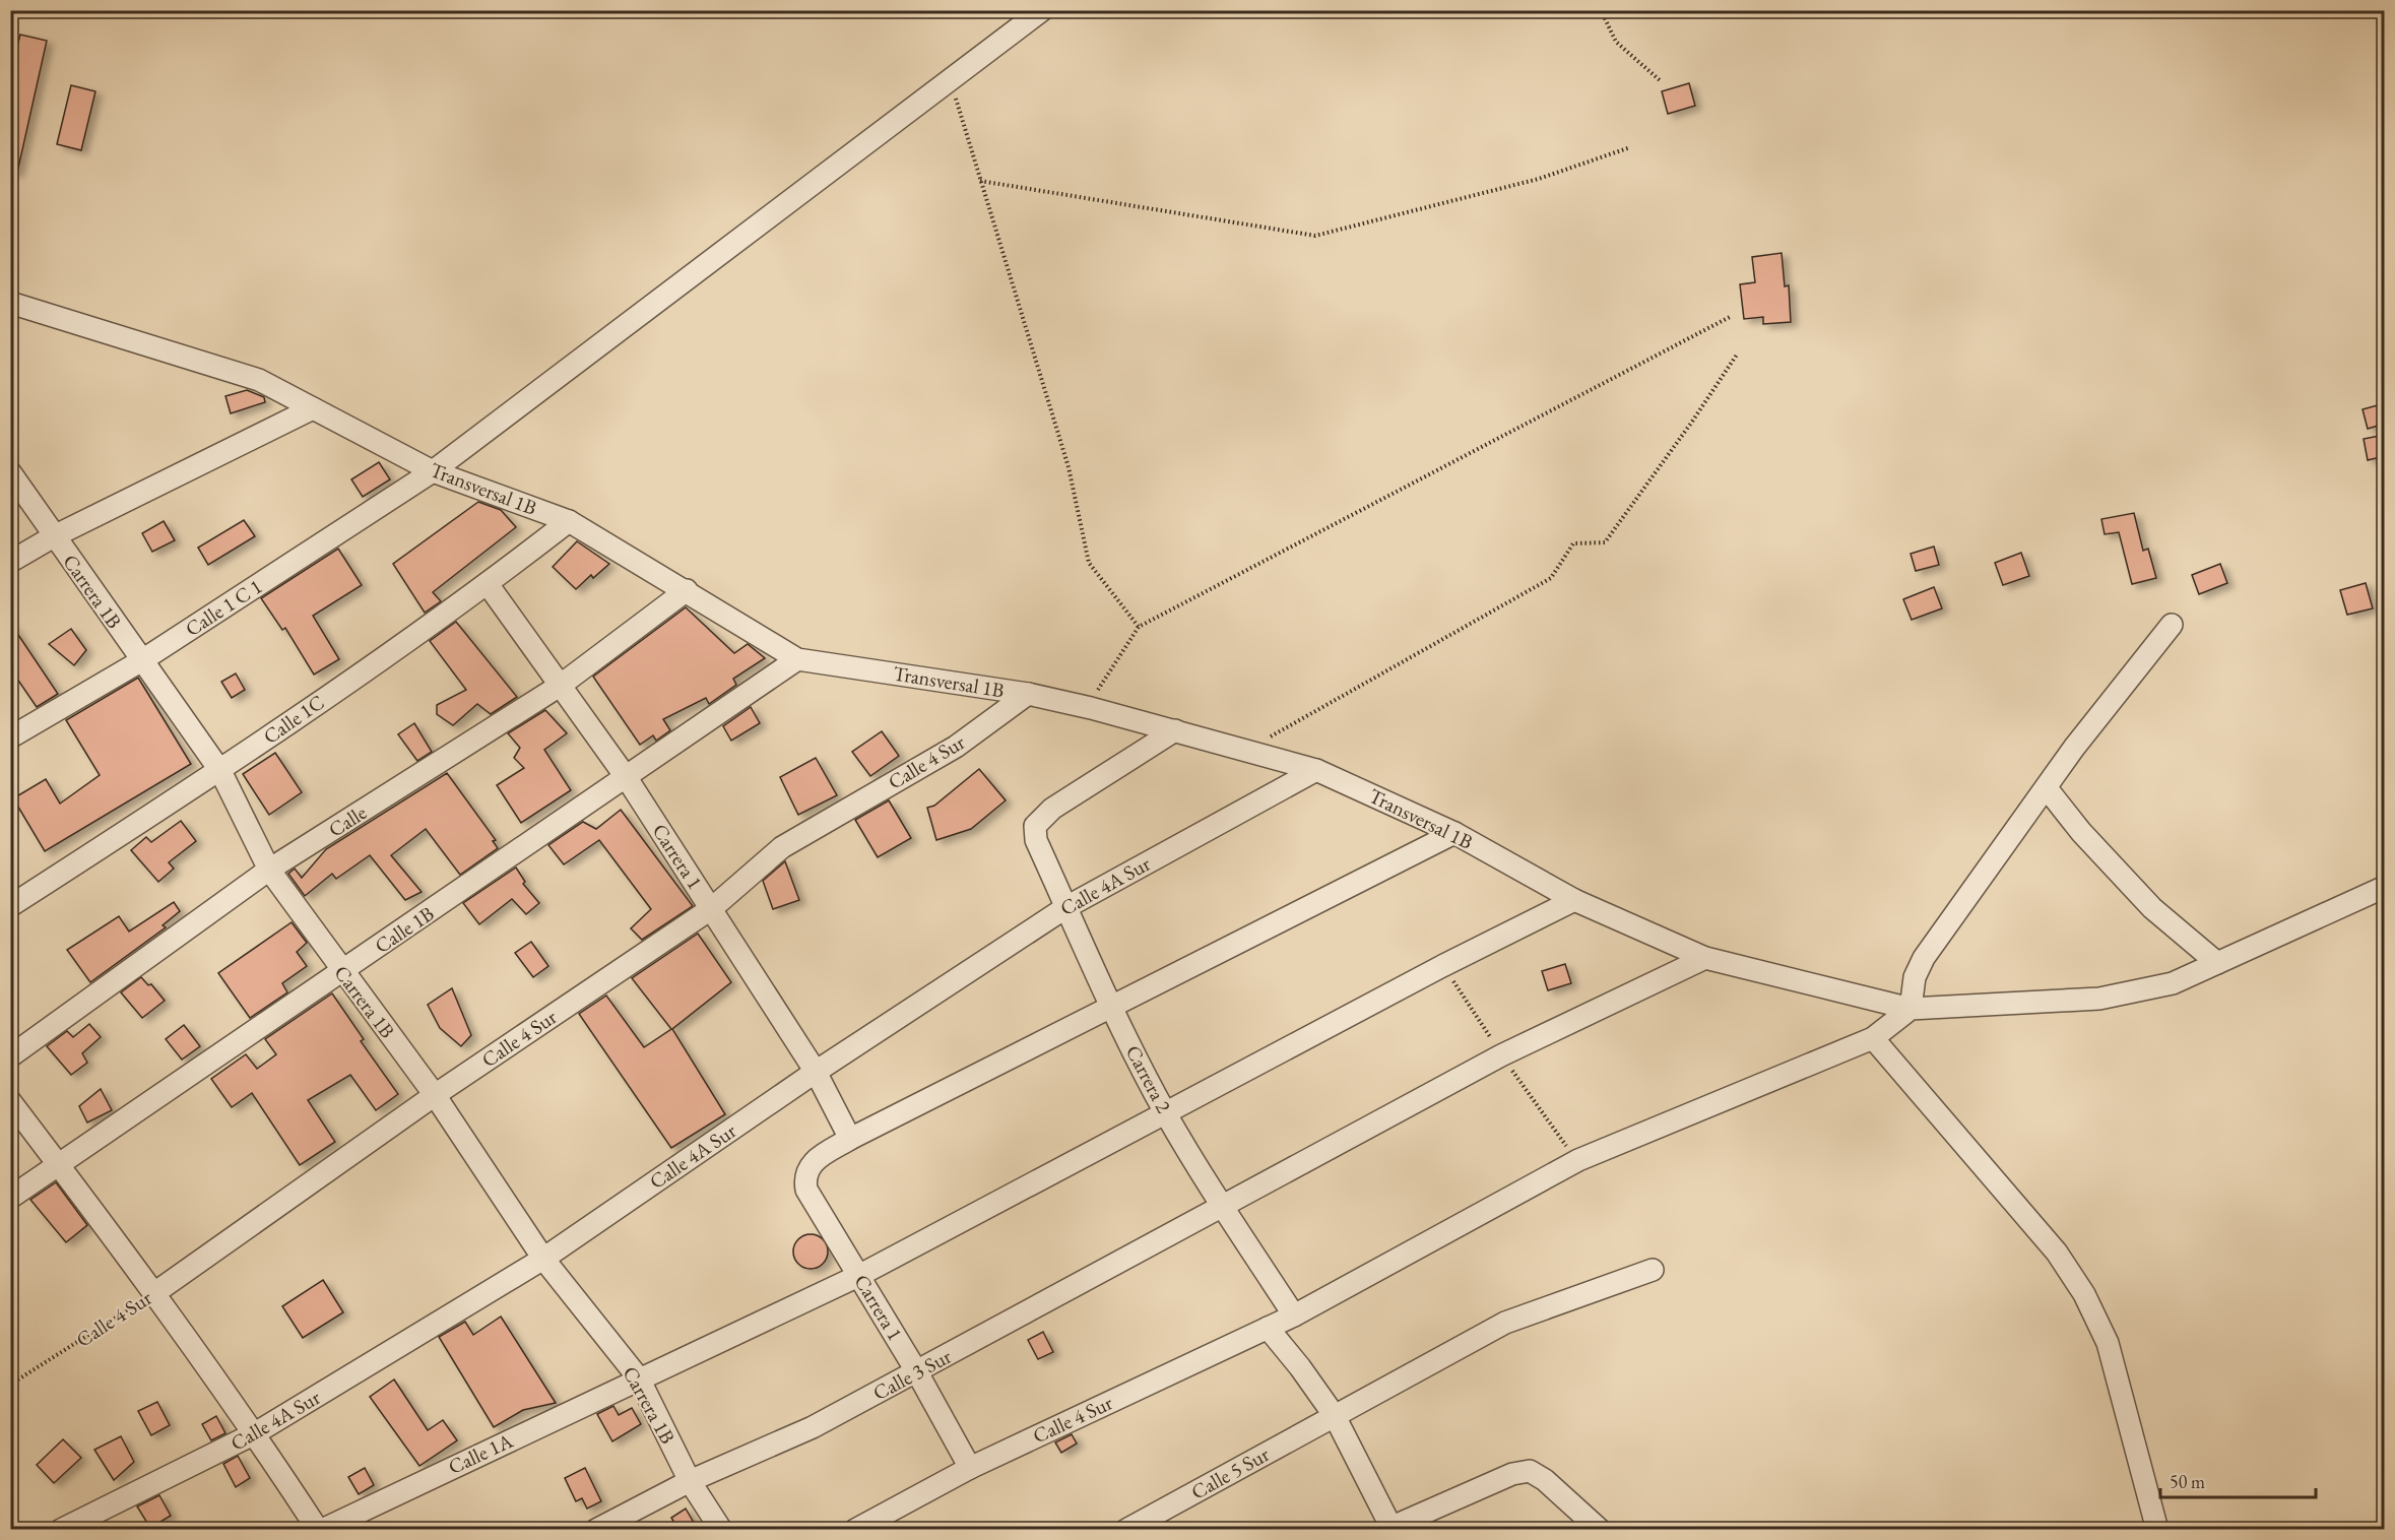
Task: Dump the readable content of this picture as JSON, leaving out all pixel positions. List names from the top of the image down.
{
  "streets": {
    "street": [
      "Transversal 1B",
      "Carrera 1B",
      "Calle 1 C 1",
      "Calle 1C",
      "Calle 4 Sur",
      "Calle",
      "Carrera 1",
      "Calle 4A Sur",
      "Calle 1B",
      "Carrera 2",
      "Calle 3 Sur",
      "Calle 1A",
      "Calle 5 Sur"
    ]
  },
  "crossings": [
    ["Transversal 1B", "Calle 1 C 1"],
    ["Transversal 1B", "Calle 1C"],
    ["Transversal 1B", "Calle 4 Sur"],
    ["Transversal 1B", "Calle"],
    ["Transversal 1B", "Calle 4A Sur"],
    ["Transversal 1B", "Calle 1B"],
    ["Transversal 1B", "Carrera 2"],
    ["Transversal 1B", "Calle 3 Sur"],
    ["Transversal 1B", "Calle 1A"],
    ["Carrera 1B", "Calle 1 C 1"],
    ["Carrera 1B", "Calle 1C"],
    ["Carrera 1B", "Calle 4 Sur"],
    ["Carrera 1B", "Calle"],
    ["Carrera 1B", "Calle 4A Sur"],
    ["Carrera 1B", "Calle 1B"],
    ["Carrera 1B", "Calle 3 Sur"],
    ["Carrera 1B", "Calle 1A"],
    ["Calle 1C", "Carrera 1"],
    ["Calle 4 Sur", "Carrera 1"],
    ["Calle 4 Sur", "Carrera 2"],
    ["Calle", "Carrera 1"],
    ["Carrera 1", "Calle 4A Sur"],
    ["Carrera 1", "Calle 1B"],
    ["Carrera 1", "Calle 3 Sur"],
    ["Carrera 1", "Calle 1A"],
    ["Calle 4A Sur", "Carrera 2"],
    ["Carrera 2", "Calle 3 Sur"],
    ["Carrera 2", "Calle 1A"]
  ],
  "scale_bar": "50 m"
}
